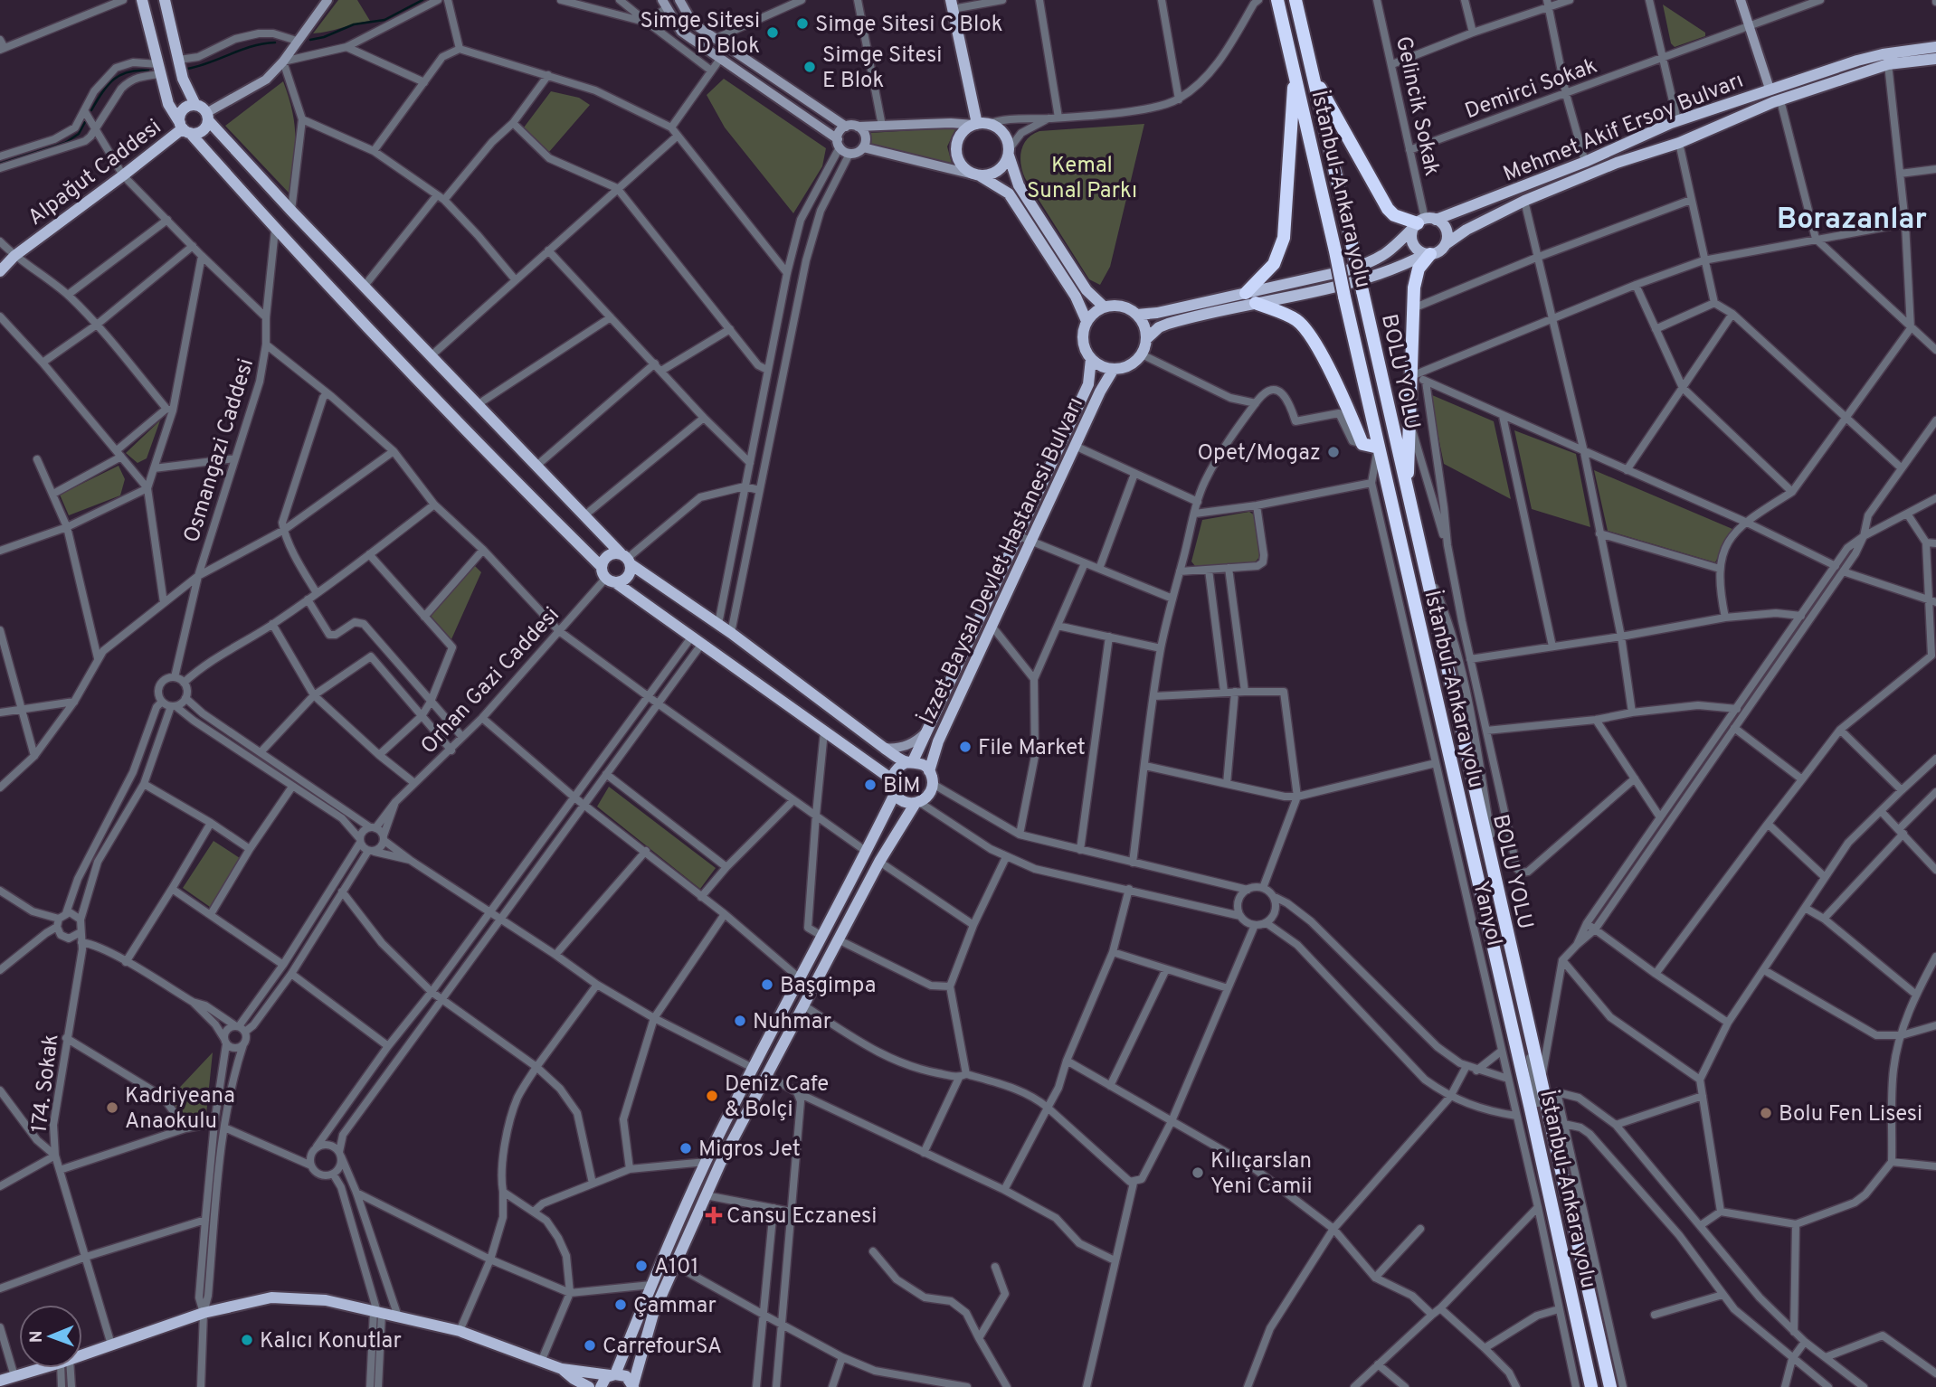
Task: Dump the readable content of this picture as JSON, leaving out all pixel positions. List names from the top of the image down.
{
  "streets": {
    "highway": ["İstanbul-Ankara yolu", "BOLU YOLU"],
    "main road": ["Mehmet Akif Ersoy Bulvarı", "Alpağut Caddesi", "İzzet Baysal Devlet Hastanesi Bulvarı"],
    "street": [
      "Demirci Sokak",
      "Gelincik Sokak",
      "Osmangazi Caddesi",
      "Orhan Gazi Caddesi",
      "Yanyol",
      "174. Sokak"
    ]
  },
  "crossings": [
    ["Demirci Sokak", "Gelincik Sokak"],
    ["Gelincik Sokak", "Mehmet Akif Ersoy Bulvarı"],
    ["İstanbul-Ankara yolu", "BOLU YOLU"],
    ["İstanbul-Ankara yolu", "Yanyol"],
    ["BOLU YOLU", "Yanyol"]
  ],
  "districts": ["Borazanlar"],
  "parks": ["Kemal Sunal Parkı"],
  "places": {
    "other": [
      "Simge Sitesi C Blok",
      "Simge Sitesi D Blok",
      "Simge Sitesi E Blok",
      "Opet/Mogaz",
      "File Market",
      "BİM",
      "Başgimpa",
      "Nuhmar",
      "Deniz Cafe & Bolçi",
      "Kadriyeana Anaokulu",
      "Bolu Fen Lisesi",
      "Migros Jet",
      "Kılıçarslan Yeni Camii",
      "A101",
      "Çammar",
      "Kalıcı Konutlar",
      "CarrefourSA"
    ],
    "health": ["Cansu Eczanesi"]
  },
  "north": "left"
}
